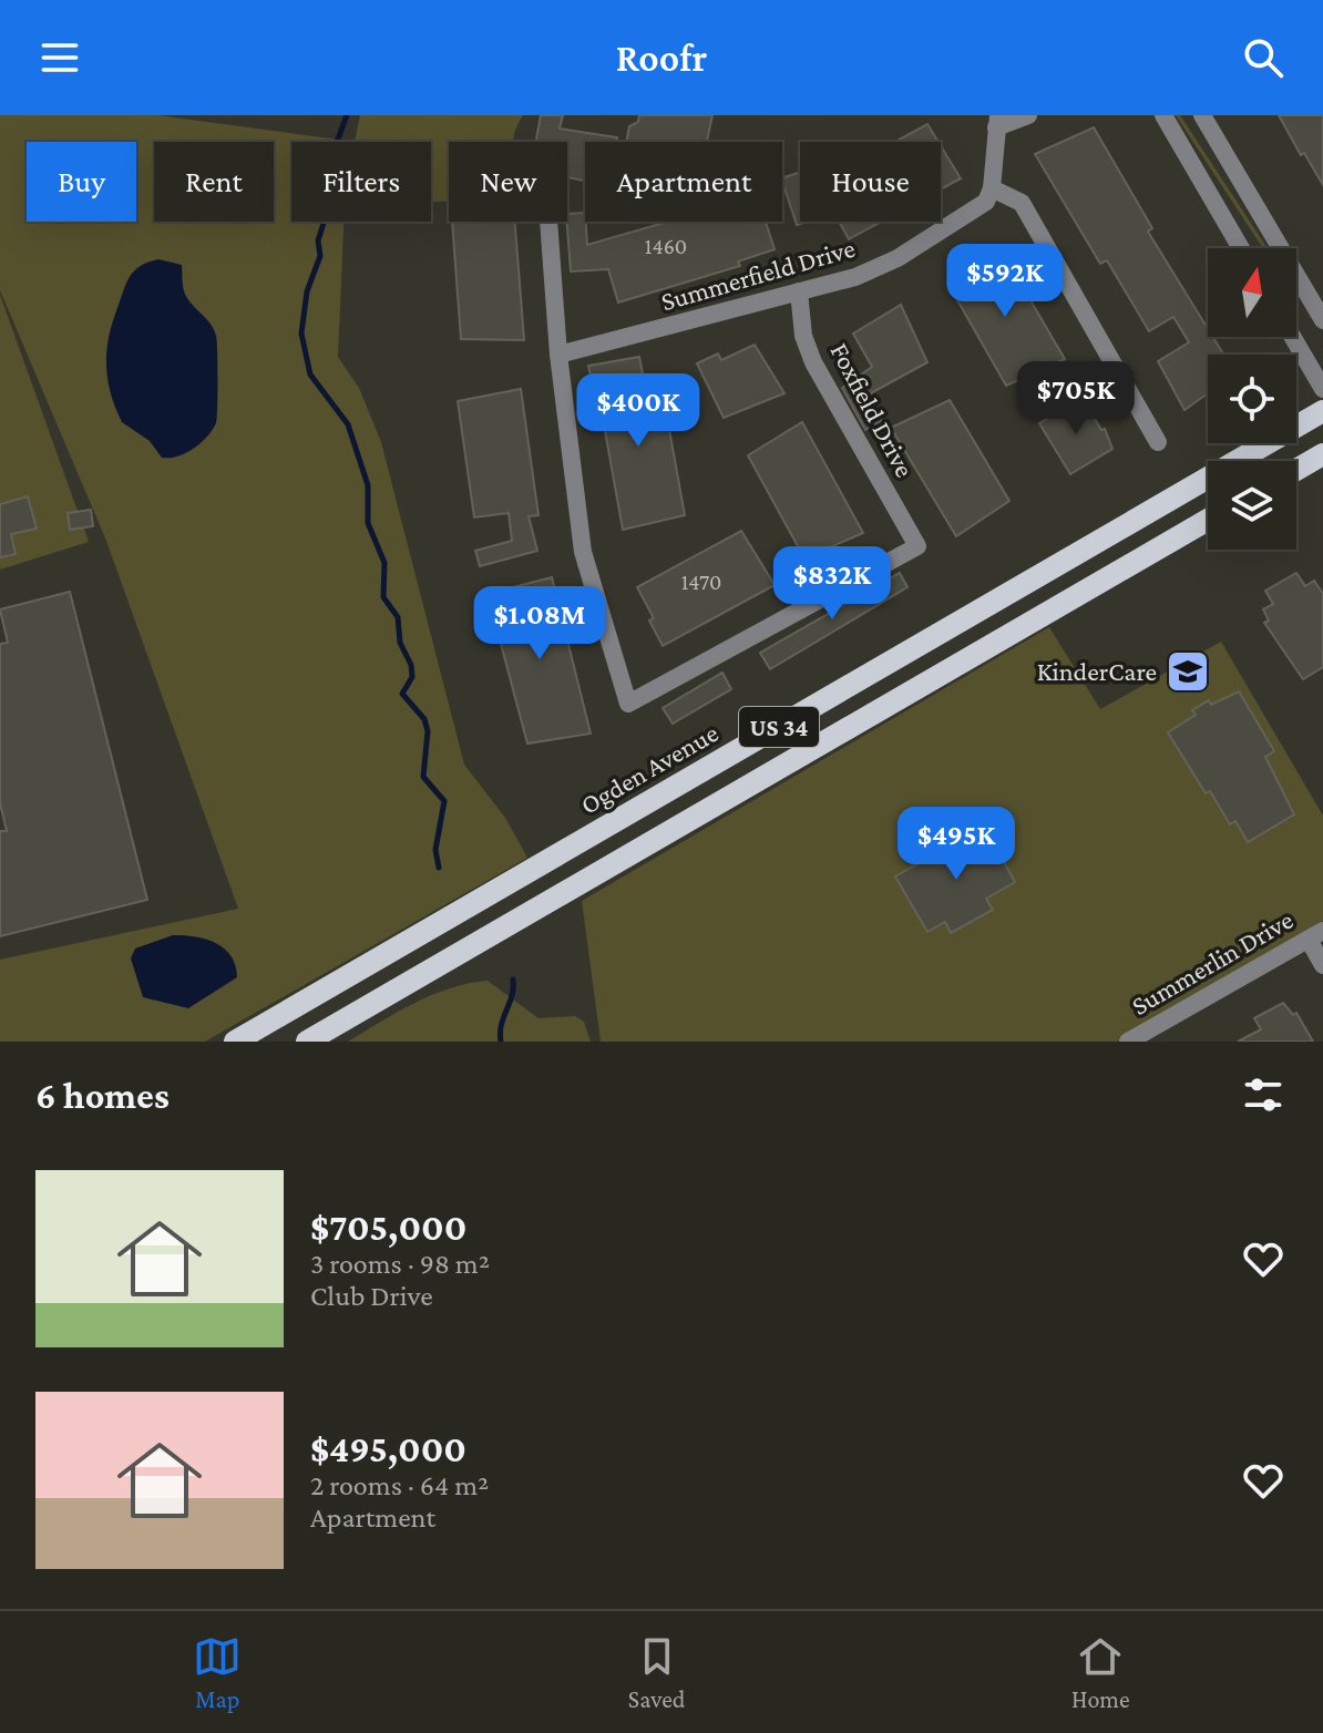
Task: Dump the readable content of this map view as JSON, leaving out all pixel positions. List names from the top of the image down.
{
  "streets": {
    "main road": ["US 34", "Ogden Avenue"],
    "street": ["Summerfield Drive", "Foxfield Drive", "Summerlin Drive"]
  },
  "crossings": [
    ["Summerfield Drive", "Foxfield Drive"]
  ],
  "places": {
    "school or university": ["KinderCare"]
  },
  "house_numbers": ["1460", "1470"],
  "north": "top",
  "page": {
    "header": "Roofr",
    "chip": [
      "Buy",
      "Rent",
      "Filters",
      "New",
      "Apartment",
      "House"
    ],
    "price": [
      "$592K",
      "$705K",
      "$400K",
      "$832K",
      "$1.08M",
      "$495K"
    ],
    "heading": "6 homes",
    "list": [
      {
        "name": "$705,000",
        "note": "3 rooms · 98 m² · Club Drive"
      },
      {
        "name": "$495,000",
        "note": "2 rooms · 64 m² · Apartment"
      }
    ],
    "tabs": ["Map", "Saved", "Home"]
  }
}
